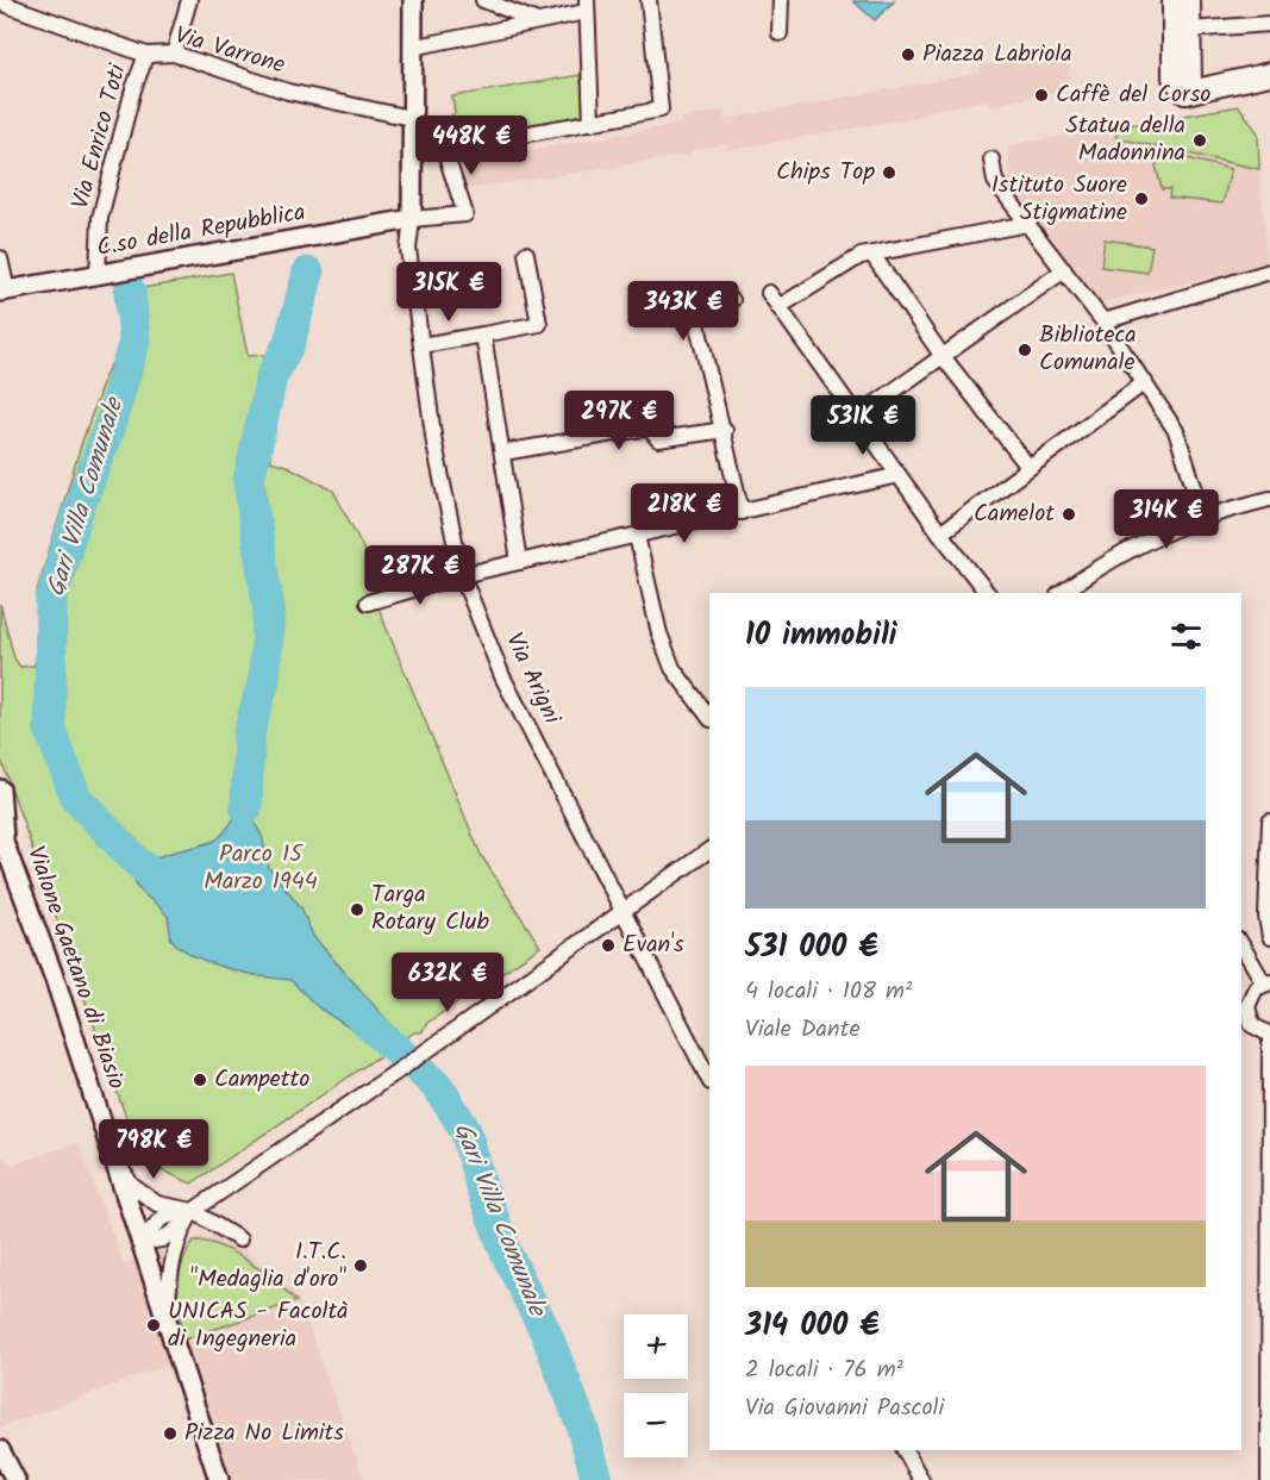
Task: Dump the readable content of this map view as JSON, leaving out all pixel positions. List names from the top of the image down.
{
  "streets": {
    "street": [
      "Via Varrone",
      "Via Enrico Toti",
      "C.so della Repubblica",
      "Via Arigni",
      "Vialone Gaetano di Biasio"
    ]
  },
  "crossings": [
    ["Via Varrone", "Via Enrico Toti"],
    ["Via Enrico Toti", "C.so della Repubblica"],
    ["C.so della Repubblica", "Via Arigni"]
  ],
  "water": ["Gari Villa Comunale"],
  "parks": ["Parco 15 Marzo 1944"],
  "places": [
    "Piazza Labriola",
    "Caffè del Corso",
    "Statua della Madonnina",
    "Chips Top",
    "Istituto Suore Stigmatine",
    "Biblioteca Comunale",
    "Camelot",
    "Targa Rotary Club",
    "Evan's",
    "Campetto",
    "I.T.C. \"Medaglia d'oro\"",
    "UNICAS - Facoltà di Ingegneria",
    "Pizza No Limits"
  ],
  "page": {
    "price": [
      "448K €",
      "315K €",
      "343K €",
      "297K €",
      "531K €",
      "218K €",
      "314K €",
      "287K €",
      "632K €",
      "798K €"
    ],
    "heading": "10 immobili",
    "list": [
      {
        "name": "531 000 €",
        "note": "4 locali · 108 m² · Viale Dante"
      },
      {
        "name": "314 000 €",
        "note": "2 locali · 76 m² · Via Giovanni Pascoli"
      }
    ],
    "map_buttons": ["+", "−"]
  }
}
